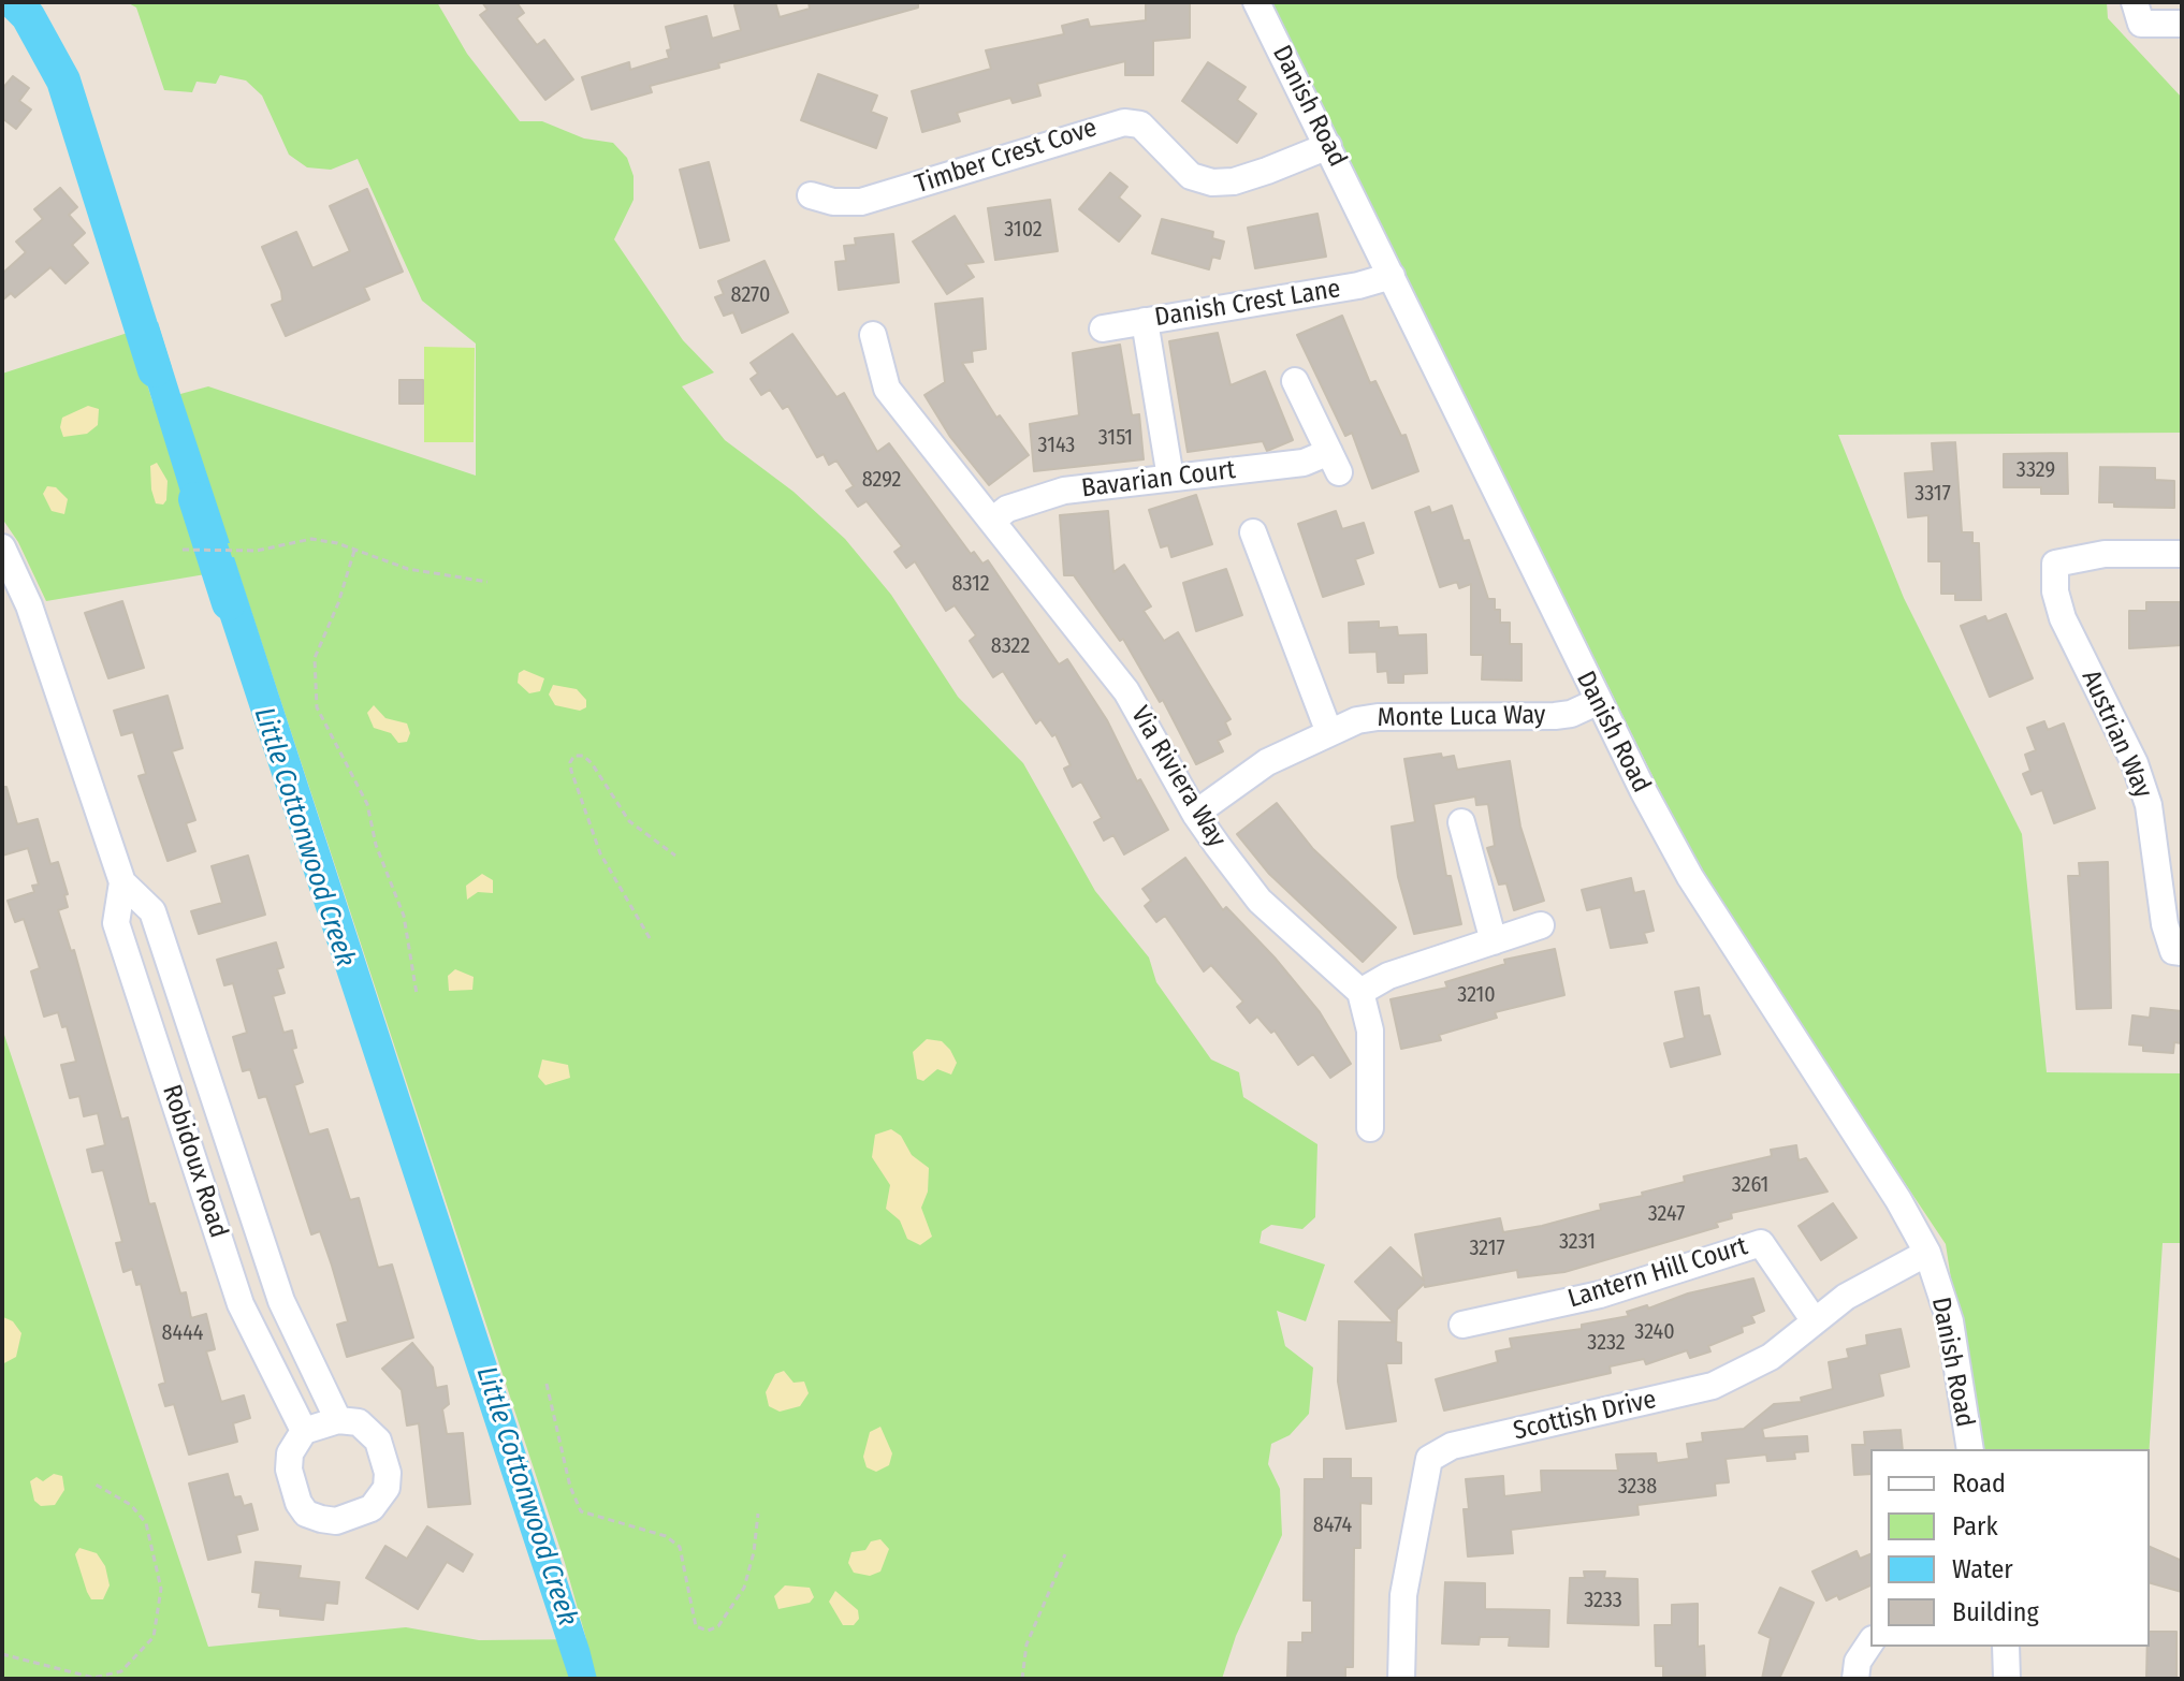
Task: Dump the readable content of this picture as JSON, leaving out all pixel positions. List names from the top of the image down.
{
  "streets": {
    "street": [
      "Danish Road",
      "Timber Crest Cove",
      "Danish Crest Lane",
      "Bavarian Court",
      "Monte Luca Way",
      "Austrian Way",
      "Via Riviera Way",
      "Robidoux Road",
      "Lantern Hill Court",
      "Scottish Drive"
    ]
  },
  "crossings": [
    ["Danish Road", "Timber Crest Cove"],
    ["Danish Road", "Danish Crest Lane"],
    ["Danish Road", "Monte Luca Way"],
    ["Danish Road", "Scottish Drive"],
    ["Bavarian Court", "Via Riviera Way"],
    ["Monte Luca Way", "Via Riviera Way"],
    ["Lantern Hill Court", "Scottish Drive"]
  ],
  "water": ["Little Cottonwood Creek"],
  "house_numbers": [
    "3102",
    "8270",
    "3151",
    "3143",
    "3329",
    "8292",
    "3317",
    "8312",
    "8322",
    "3210",
    "3261",
    "3247",
    "3231",
    "3217",
    "3240",
    "8444",
    "3232",
    "3238",
    "8474",
    "3233"
  ],
  "legend": [
    "Road",
    "Park",
    "Water",
    "Building"
  ]
}
